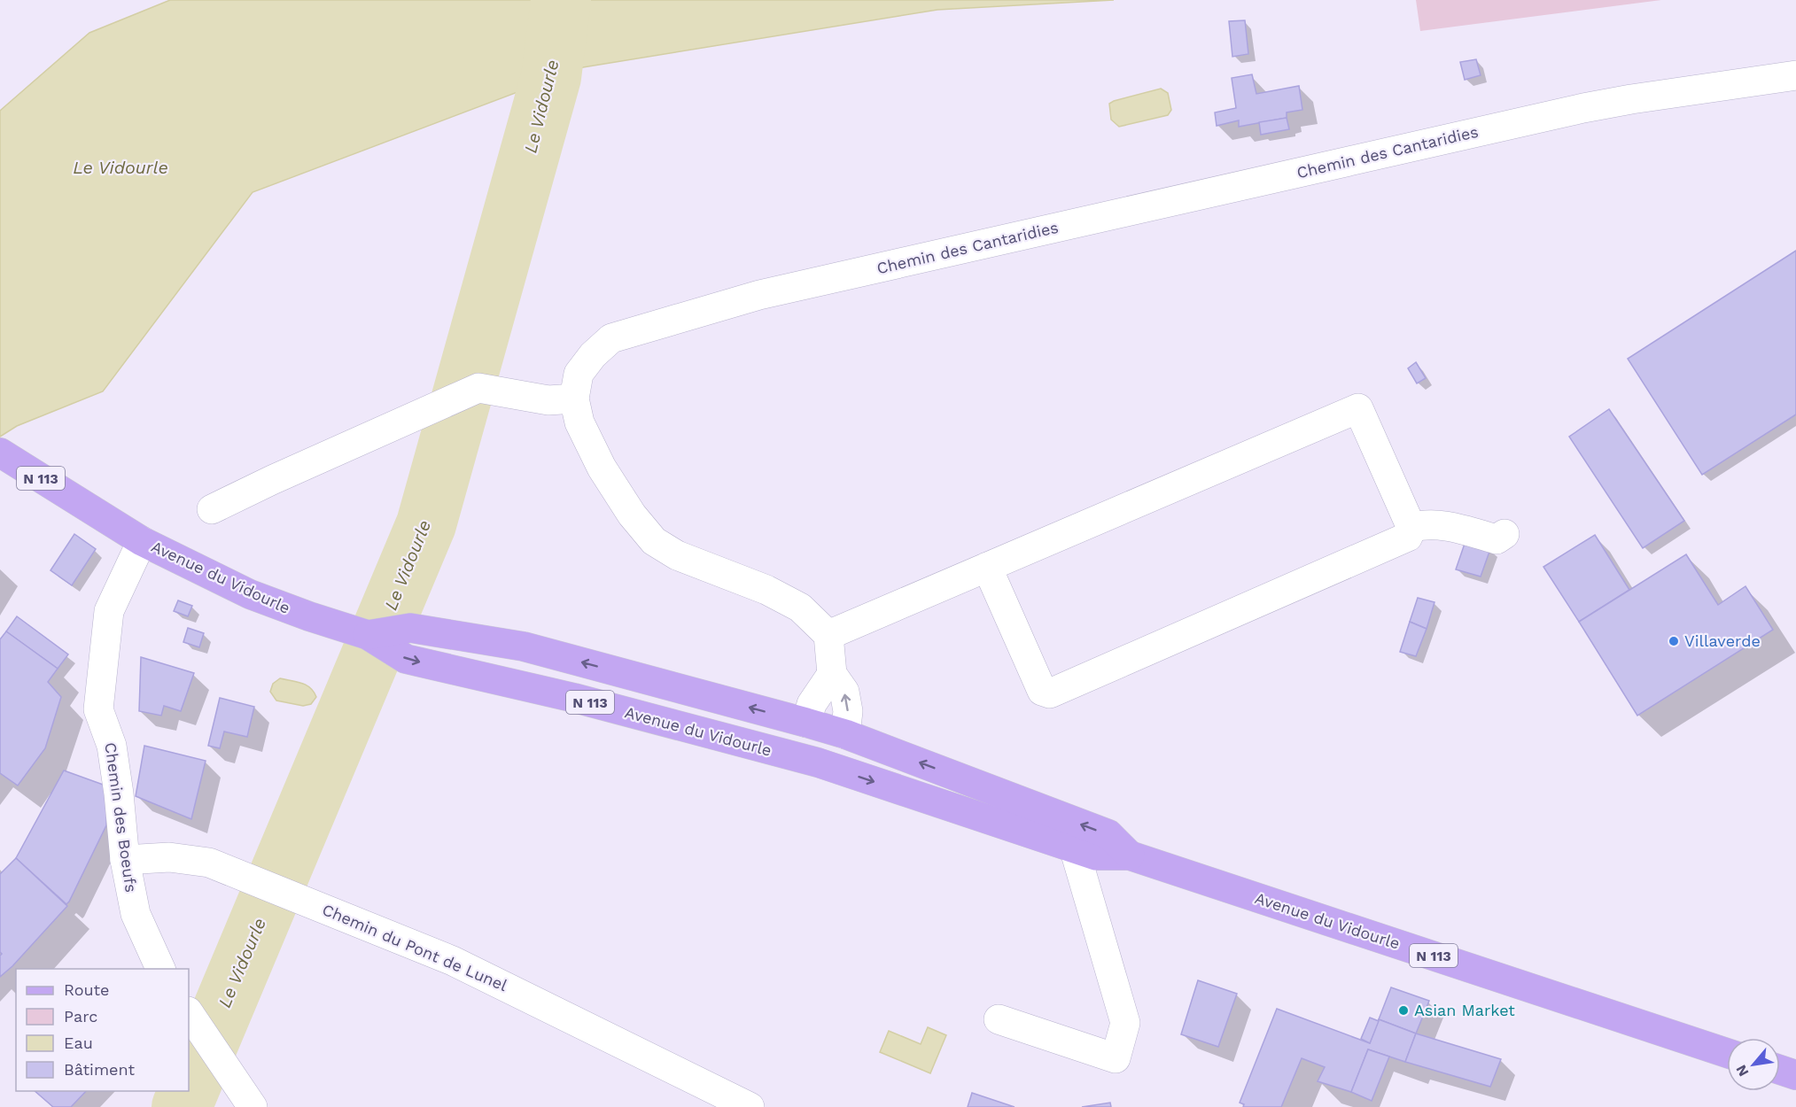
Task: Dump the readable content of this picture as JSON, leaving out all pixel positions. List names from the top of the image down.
{
  "streets": {
    "main road": ["N 113", "Avenue du Vidourle"],
    "street": ["Chemin des Cantaridies", "Chemin des Boeufs", "Chemin du Pont de Lunel"]
  },
  "crossings": [
    ["Avenue du Vidourle", "Chemin des Boeufs"],
    ["Chemin des Boeufs", "Chemin du Pont de Lunel"]
  ],
  "water": ["Le Vidourle"],
  "places": ["Villaverde", "Asian Market"],
  "legend": [
    "Route",
    "Parc",
    "Eau",
    "Bâtiment"
  ],
  "north": "bottom left"
}
